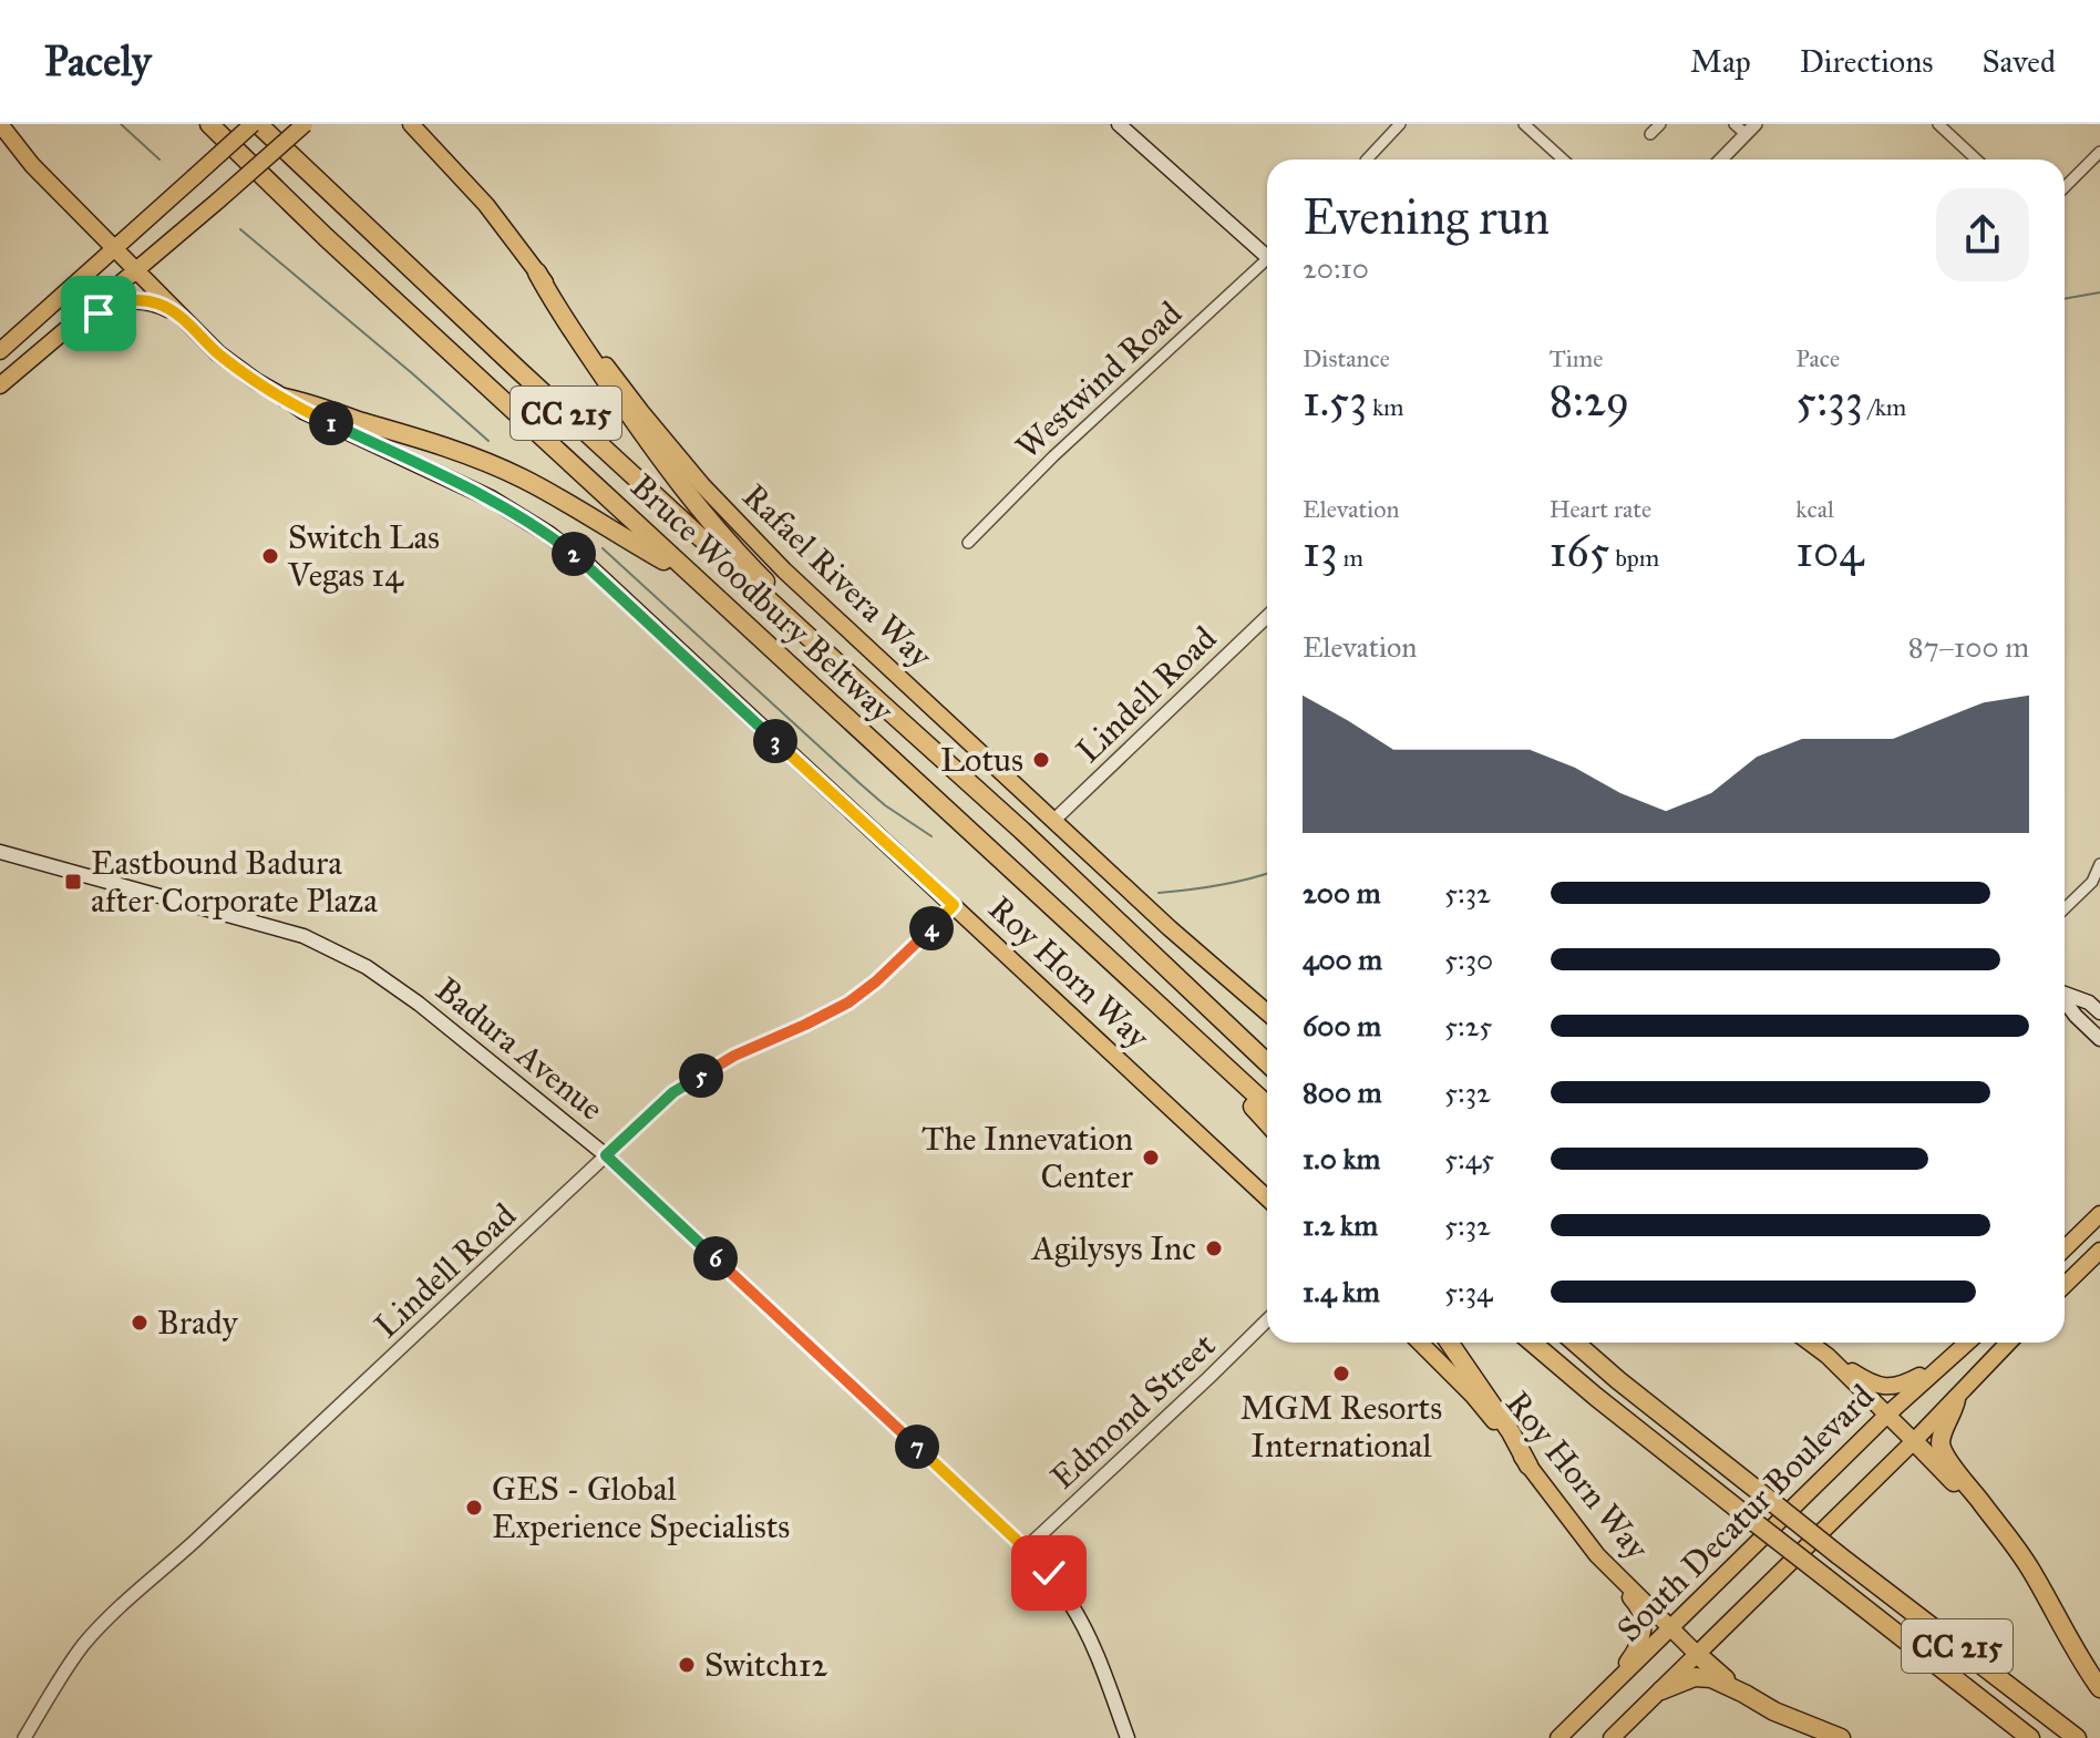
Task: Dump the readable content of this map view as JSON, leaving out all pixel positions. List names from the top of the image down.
{
  "streets": {
    "highway": ["CC 215", "Bruce Woodbury Beltway"],
    "main road": [
      "Rafael Rivera Way",
      "Roy Horn Way",
      "Badura Avenue",
      "South Decatur Boulevard"
    ],
    "street": ["Westwind Road", "Lindell Road", "Edmond Street"]
  },
  "crossings": [
    ["Rafael Rivera Way", "Lindell Road"],
    ["Lindell Road", "Roy Horn Way"],
    ["Lindell Road", "Badura Avenue"],
    ["Roy Horn Way", "South Decatur Boulevard"],
    ["Badura Avenue", "Edmond Street"]
  ],
  "places": {
    "other": [
      "Switch Las Vegas 14",
      "Lotus",
      "The Innevation Center",
      "Agilysys Inc",
      "Brady",
      "MGM Resorts International",
      "GES - Global Experience Specialists",
      "Switch12"
    ],
    "transit": ["Eastbound Badura after Corporate Plaza"]
  },
  "page": {
    "header": "Pacely",
    "nav": ["Map", "Directions", "Saved"],
    "heading": ["Evening run", "20:10"],
    "stats": [
      ["Distance", "1.53 km"],
      ["Time", "8:29"],
      ["Pace", "5:33 /km"],
      ["Elevation", "13 m"],
      ["Heart rate", "165 bpm"],
      ["kcal", "104"]
    ],
    "pins": [
      "1",
      "2",
      "3",
      "4",
      "5",
      "6",
      "7"
    ],
    "chart": ["Elevation", "87–100 m"],
    "list": [
      {
        "name": "200 m",
        "note": "5:32"
      },
      {
        "name": "400 m",
        "note": "5:30"
      },
      {
        "name": "600 m",
        "note": "5:25"
      },
      {
        "name": "800 m",
        "note": "5:32"
      },
      {
        "name": "1.0 km",
        "note": "5:45"
      },
      {
        "name": "1.2 km",
        "note": "5:32"
      },
      {
        "name": "1.4 km",
        "note": "5:34"
      }
    ]
  }
}
